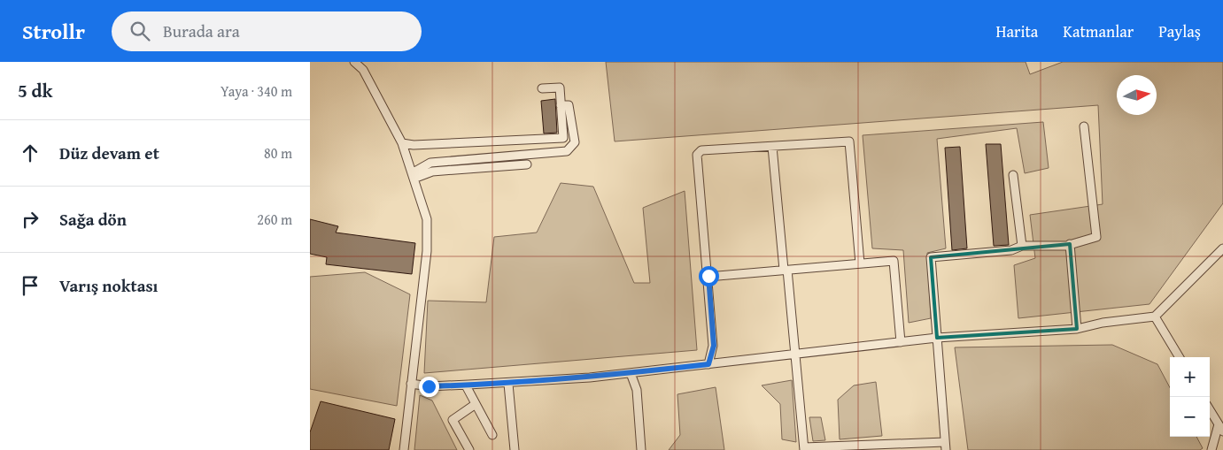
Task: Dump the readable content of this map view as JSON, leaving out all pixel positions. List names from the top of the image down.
{
  "north": "right",
  "page": {
    "header": "Strollr",
    "search": "Burada ara",
    "nav": ["Harita", "Katmanlar", "Paylaş"],
    "heading": ["5 dk", "Yaya · 340 m"],
    "list": [
      ["Düz devam et", "80 m"],
      ["Sağa dön", "260 m"],
      "Varış noktası"
    ],
    "map_buttons": ["+", "−"]
  }
}
